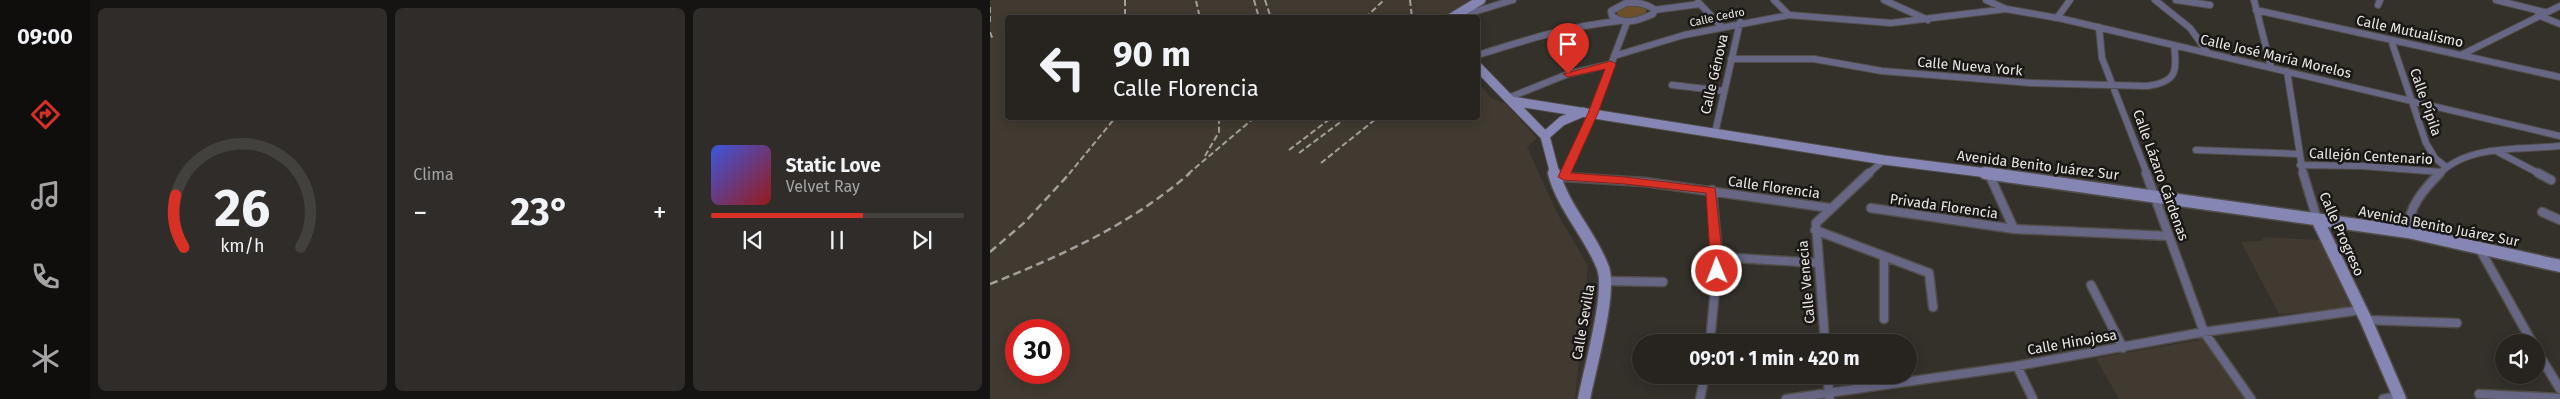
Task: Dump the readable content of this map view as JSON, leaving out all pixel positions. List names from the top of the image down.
{
  "streets": {
    "street": [
      "Calle Cedro",
      "Calle Mutualismo",
      "Calle José María Morelos",
      "Calle Nueva York",
      "Calle Génova",
      "Calle Pípila",
      "Callejón Centenario",
      "Avenida Benito Juárez Sur",
      "Calle Lázaro Cárdenas",
      "Calle Florencia",
      "Privada Florencia",
      "Calle Progreso",
      "Calle Venecia",
      "Calle Sevilla",
      "Calle Hinojosa"
    ]
  },
  "crossings": [
    ["Calle Cedro", "Calle José María Morelos"],
    ["Calle Cedro", "Calle Génova"],
    ["Calle Mutualismo", "Calle Pípila"],
    ["Calle José María Morelos", "Calle Nueva York"],
    ["Calle José María Morelos", "Calle Pípila"],
    ["Calle José María Morelos", "Calle Lázaro Cárdenas"],
    ["Calle José María Morelos", "Calle Progreso"],
    ["Calle Nueva York", "Calle Génova"],
    ["Calle Nueva York", "Calle Lázaro Cárdenas"],
    ["Calle Génova", "Avenida Benito Juárez Sur"],
    ["Calle Pípila", "Callejón Centenario"],
    ["Callejón Centenario", "Calle Progreso"],
    ["Avenida Benito Juárez Sur", "Calle Lázaro Cárdenas"],
    ["Avenida Benito Juárez Sur", "Calle Progreso"],
    ["Avenida Benito Juárez Sur", "Calle Venecia"],
    ["Avenida Benito Juárez Sur", "Calle Sevilla"],
    ["Calle Lázaro Cárdenas", "Calle Hinojosa"],
    ["Calle Florencia", "Calle Venecia"],
    ["Calle Florencia", "Calle Sevilla"],
    ["Calle Progreso", "Calle Hinojosa"]
  ],
  "page": {
    "tabs": "09:00",
    "tile": "Clima",
    "turn": ["90 m", "Calle Florencia"],
    "song": ["Static Love", "Velvet Ray"],
    "heat": ["−", "23°", "+"],
    "limit": "30",
    "trip": "09:01 · 1 min · 420 m",
    "gauge": ["26", "km/h"]
  }
}
